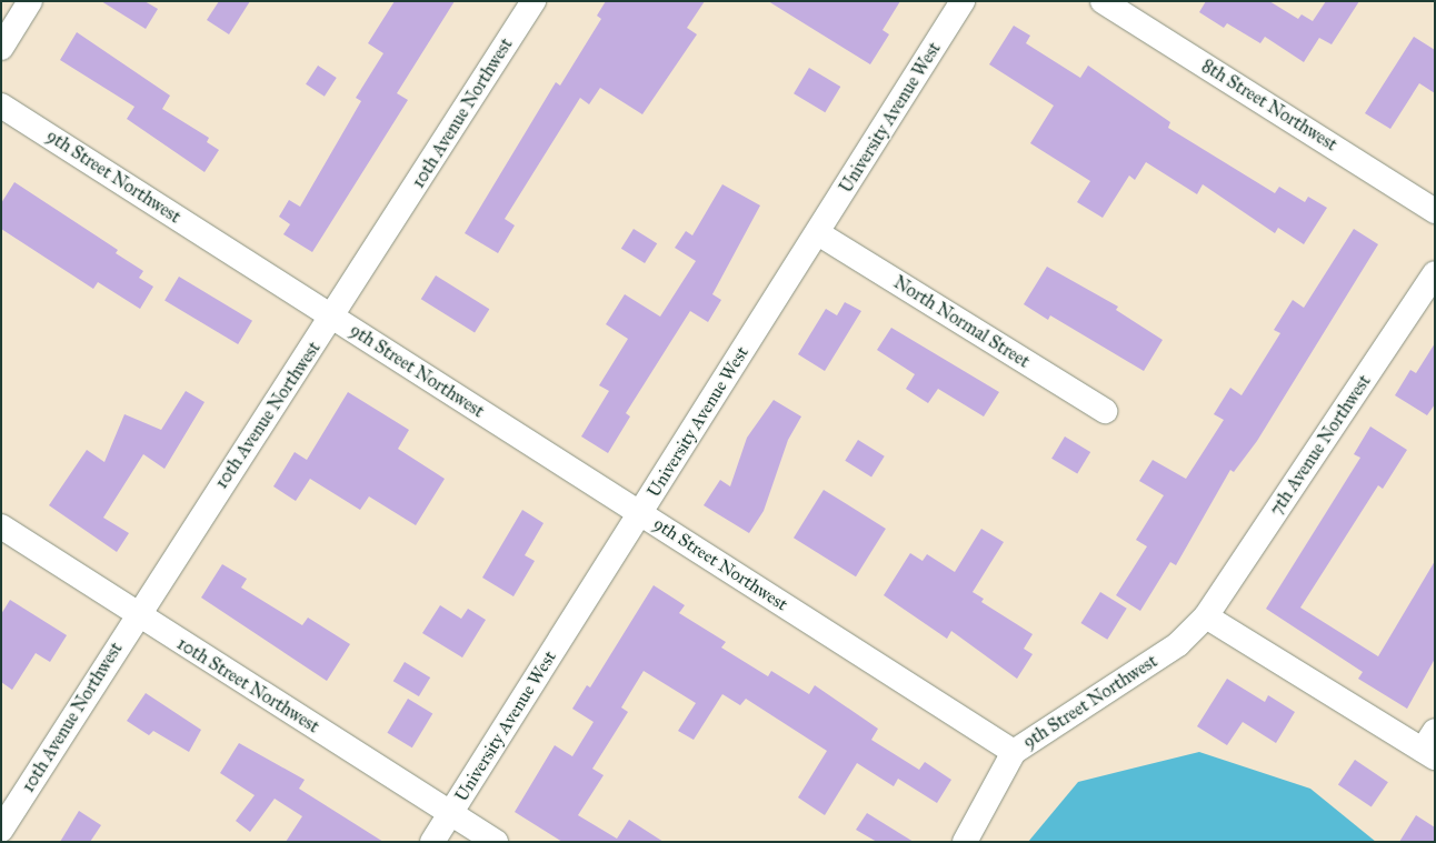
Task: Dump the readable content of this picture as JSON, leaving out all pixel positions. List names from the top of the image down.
{
  "streets": {
    "street": [
      "8th Street Northwest",
      "10th Avenue Northwest",
      "University Avenue West",
      "9th Street Northwest",
      "North Normal Street",
      "7th Avenue Northwest",
      "10th Street Northwest"
    ]
  },
  "crossings": [
    ["10th Avenue Northwest", "9th Street Northwest"],
    ["10th Avenue Northwest", "10th Street Northwest"],
    ["University Avenue West", "9th Street Northwest"],
    ["University Avenue West", "North Normal Street"],
    ["University Avenue West", "10th Street Northwest"],
    ["9th Street Northwest", "7th Avenue Northwest"]
  ]
}
